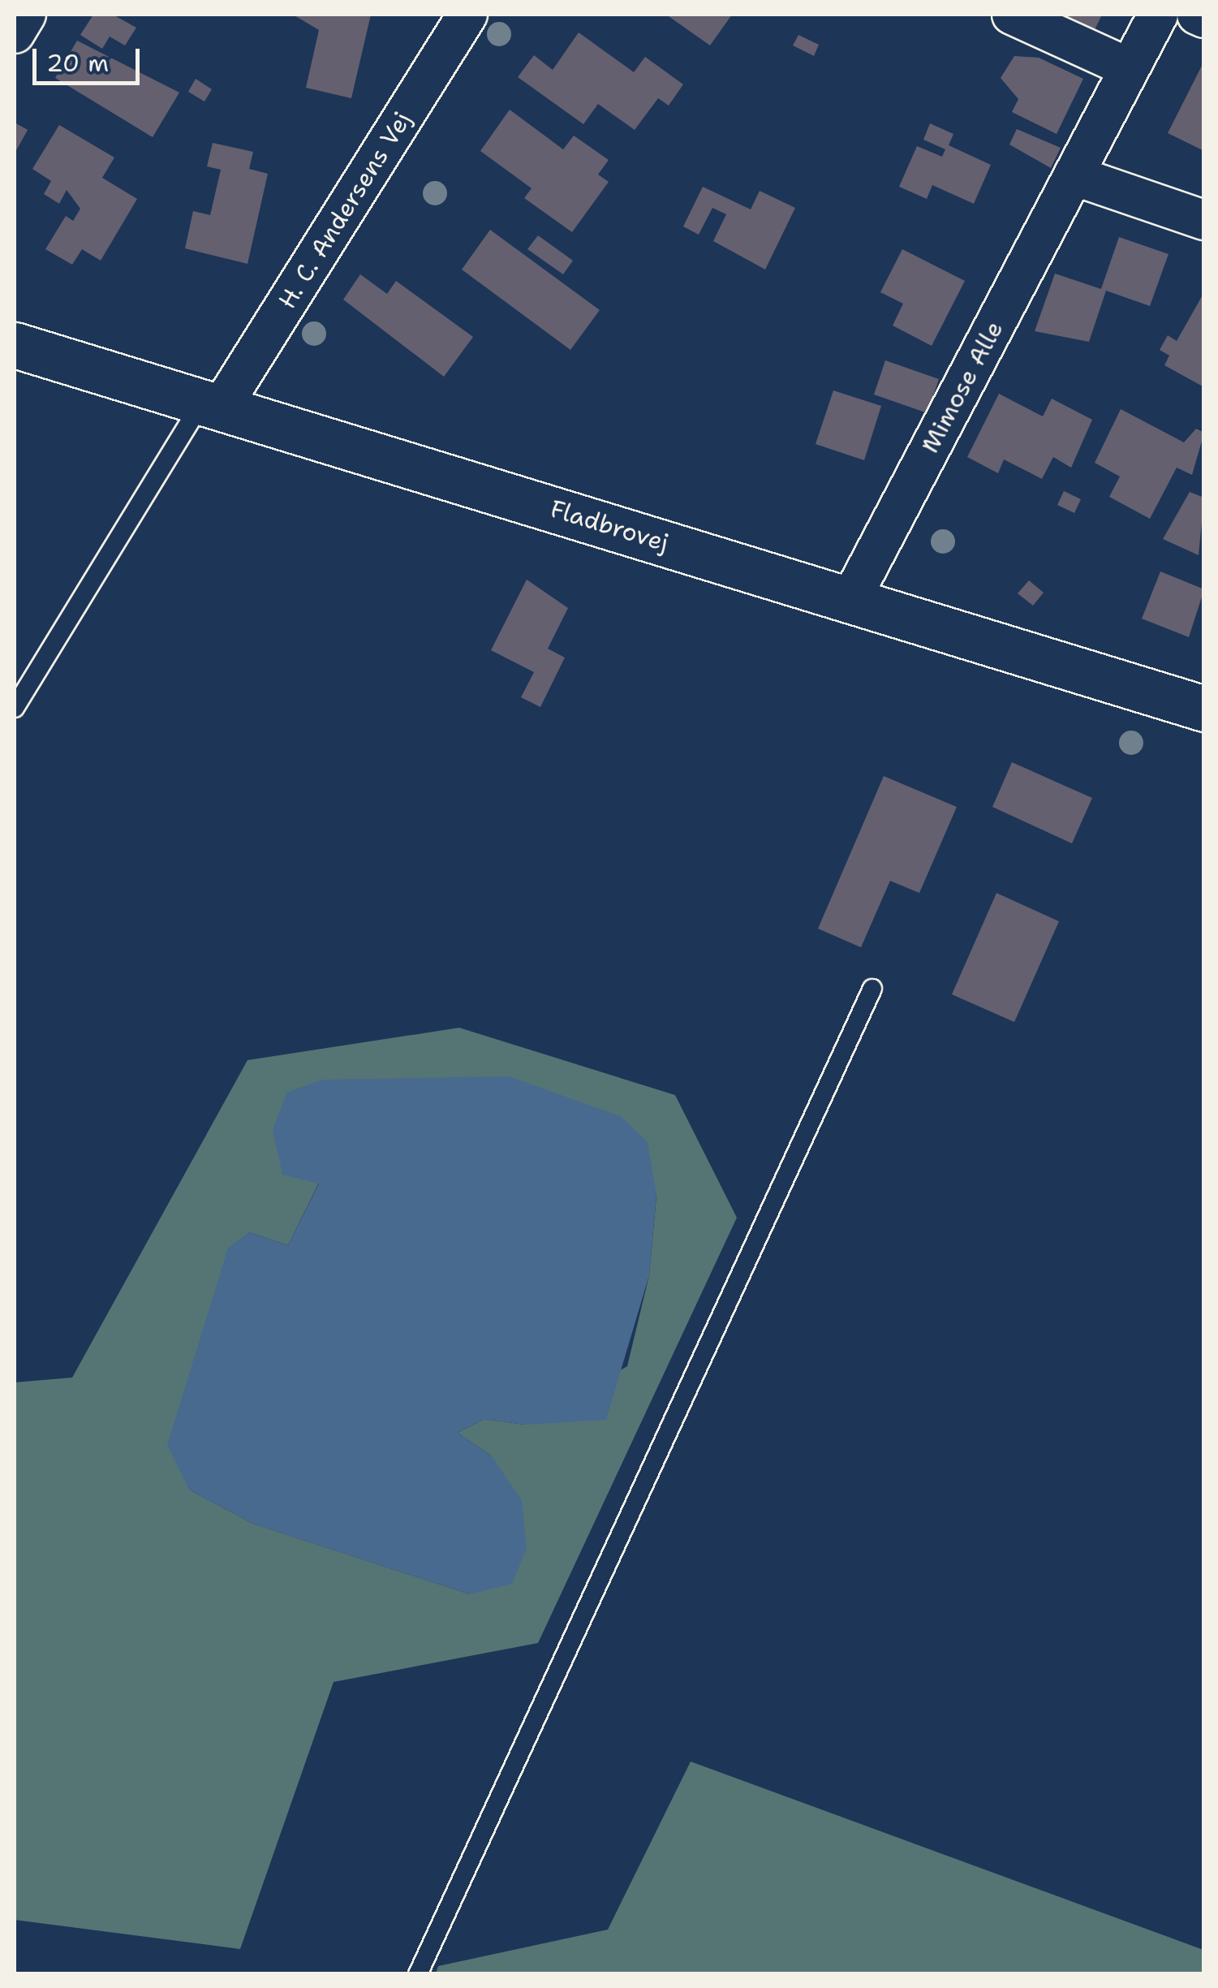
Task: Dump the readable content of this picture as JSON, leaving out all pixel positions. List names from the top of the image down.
{
  "streets": {
    "main road": ["Fladbrovej"],
    "street": ["H. C. Andersens Vej", "Mimose Alle"]
  },
  "crossings": [
    ["H. C. Andersens Vej", "Fladbrovej"],
    ["Mimose Alle", "Fladbrovej"]
  ],
  "scale_bar": "20 m"
}
